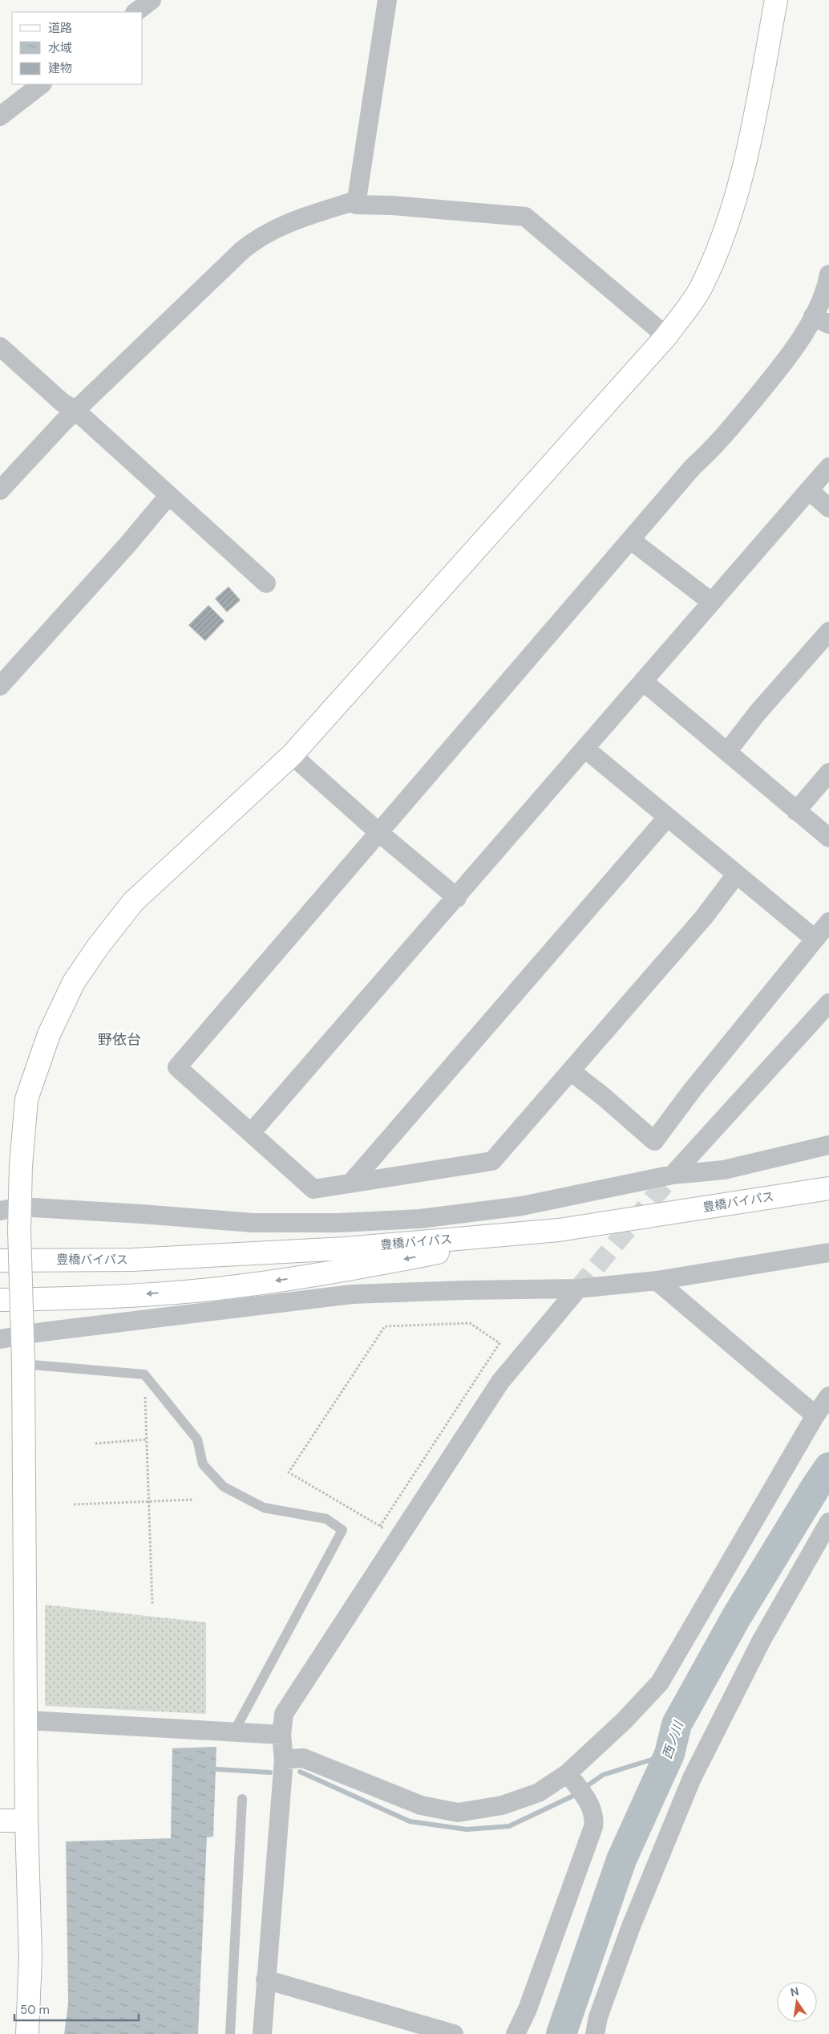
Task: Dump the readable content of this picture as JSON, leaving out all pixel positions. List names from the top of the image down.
{
  "streets": {
    "main road": ["豊橋バイパス"]
  },
  "districts": ["野依台"],
  "water": ["西ノ川"],
  "legend": ["道路", "水域", "建物"],
  "scale_bar": "50 m",
  "north": "top"
}
